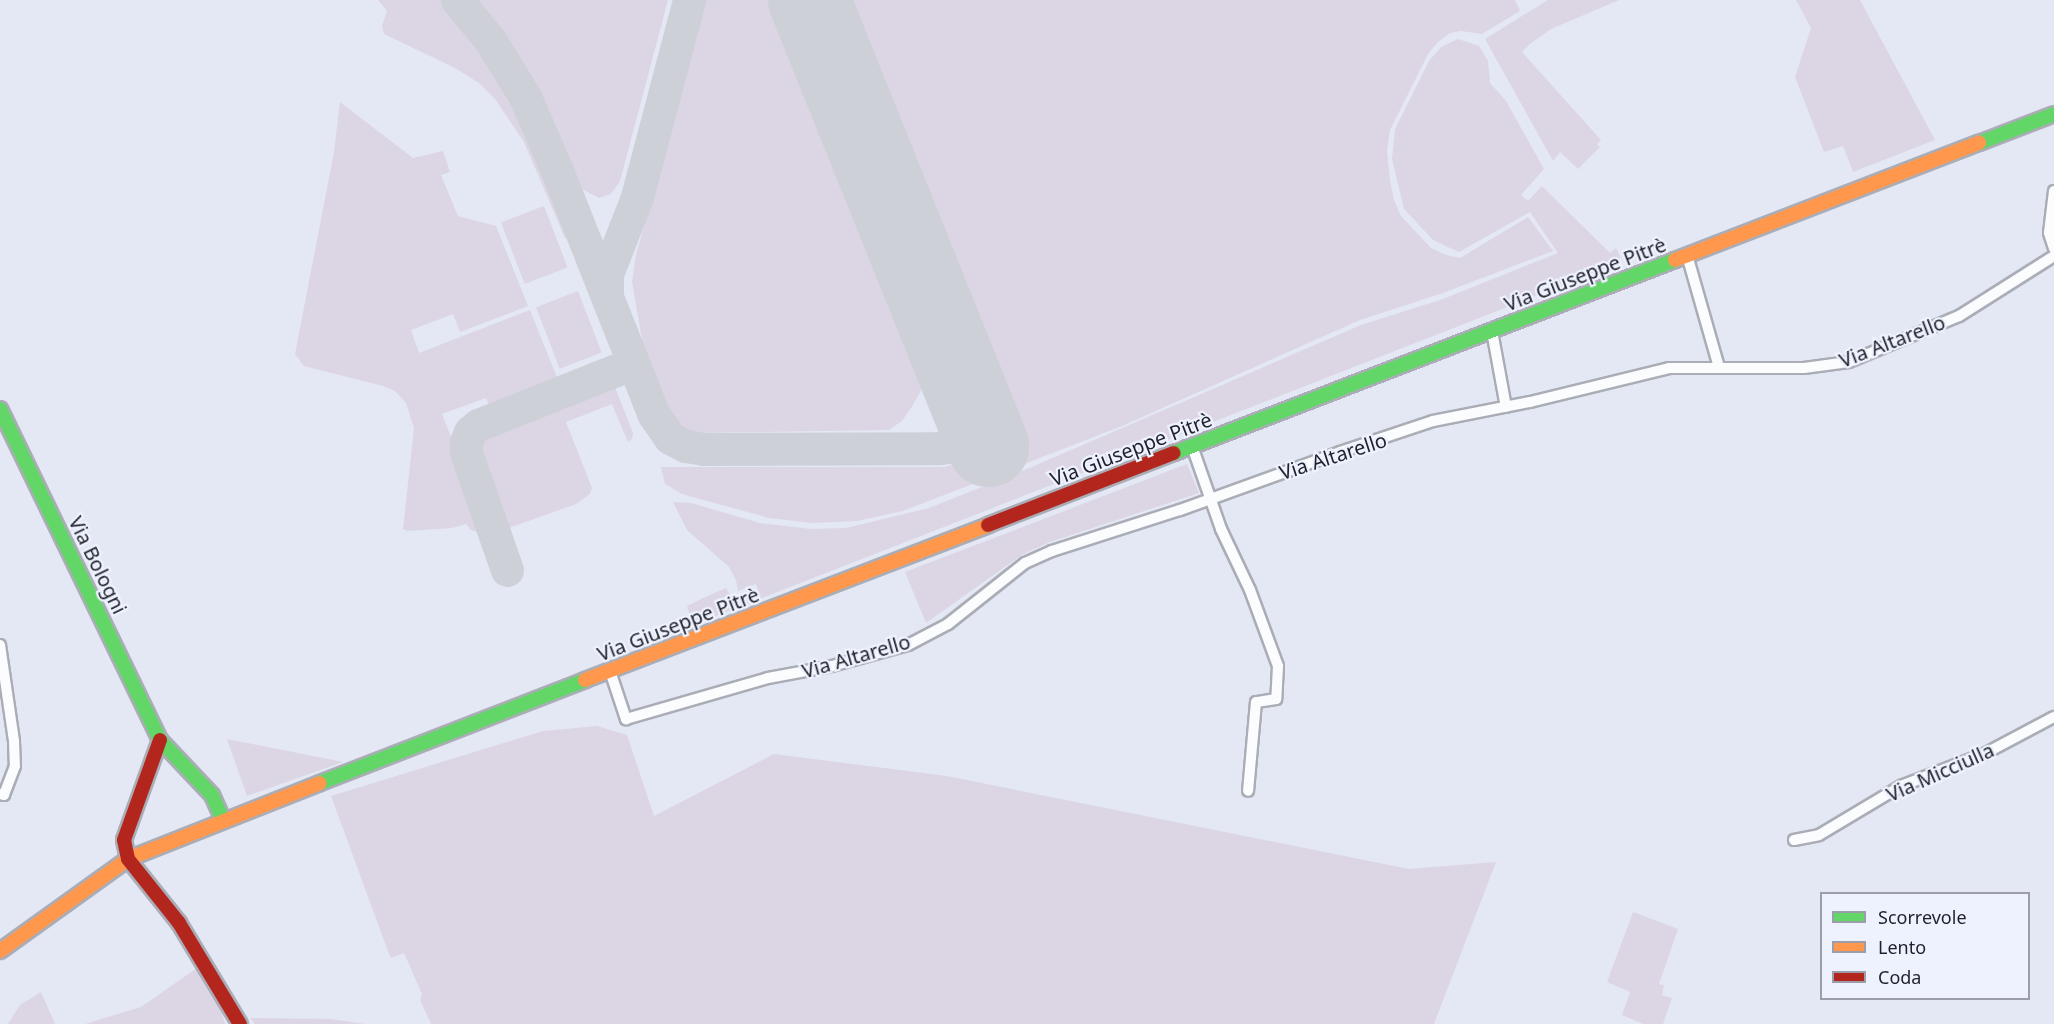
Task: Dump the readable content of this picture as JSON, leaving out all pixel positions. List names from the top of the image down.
{
  "streets": {
    "street": [
      "Via Giuseppe Pitrè",
      "Via Altarello",
      "Via Bologni",
      "Via Micciulla"
    ]
  },
  "crossings": [
    ["Via Giuseppe Pitrè", "Via Altarello"],
    ["Via Giuseppe Pitrè", "Via Bologni"]
  ],
  "legend": ["Scorrevole", "Lento", "Coda"]
}
